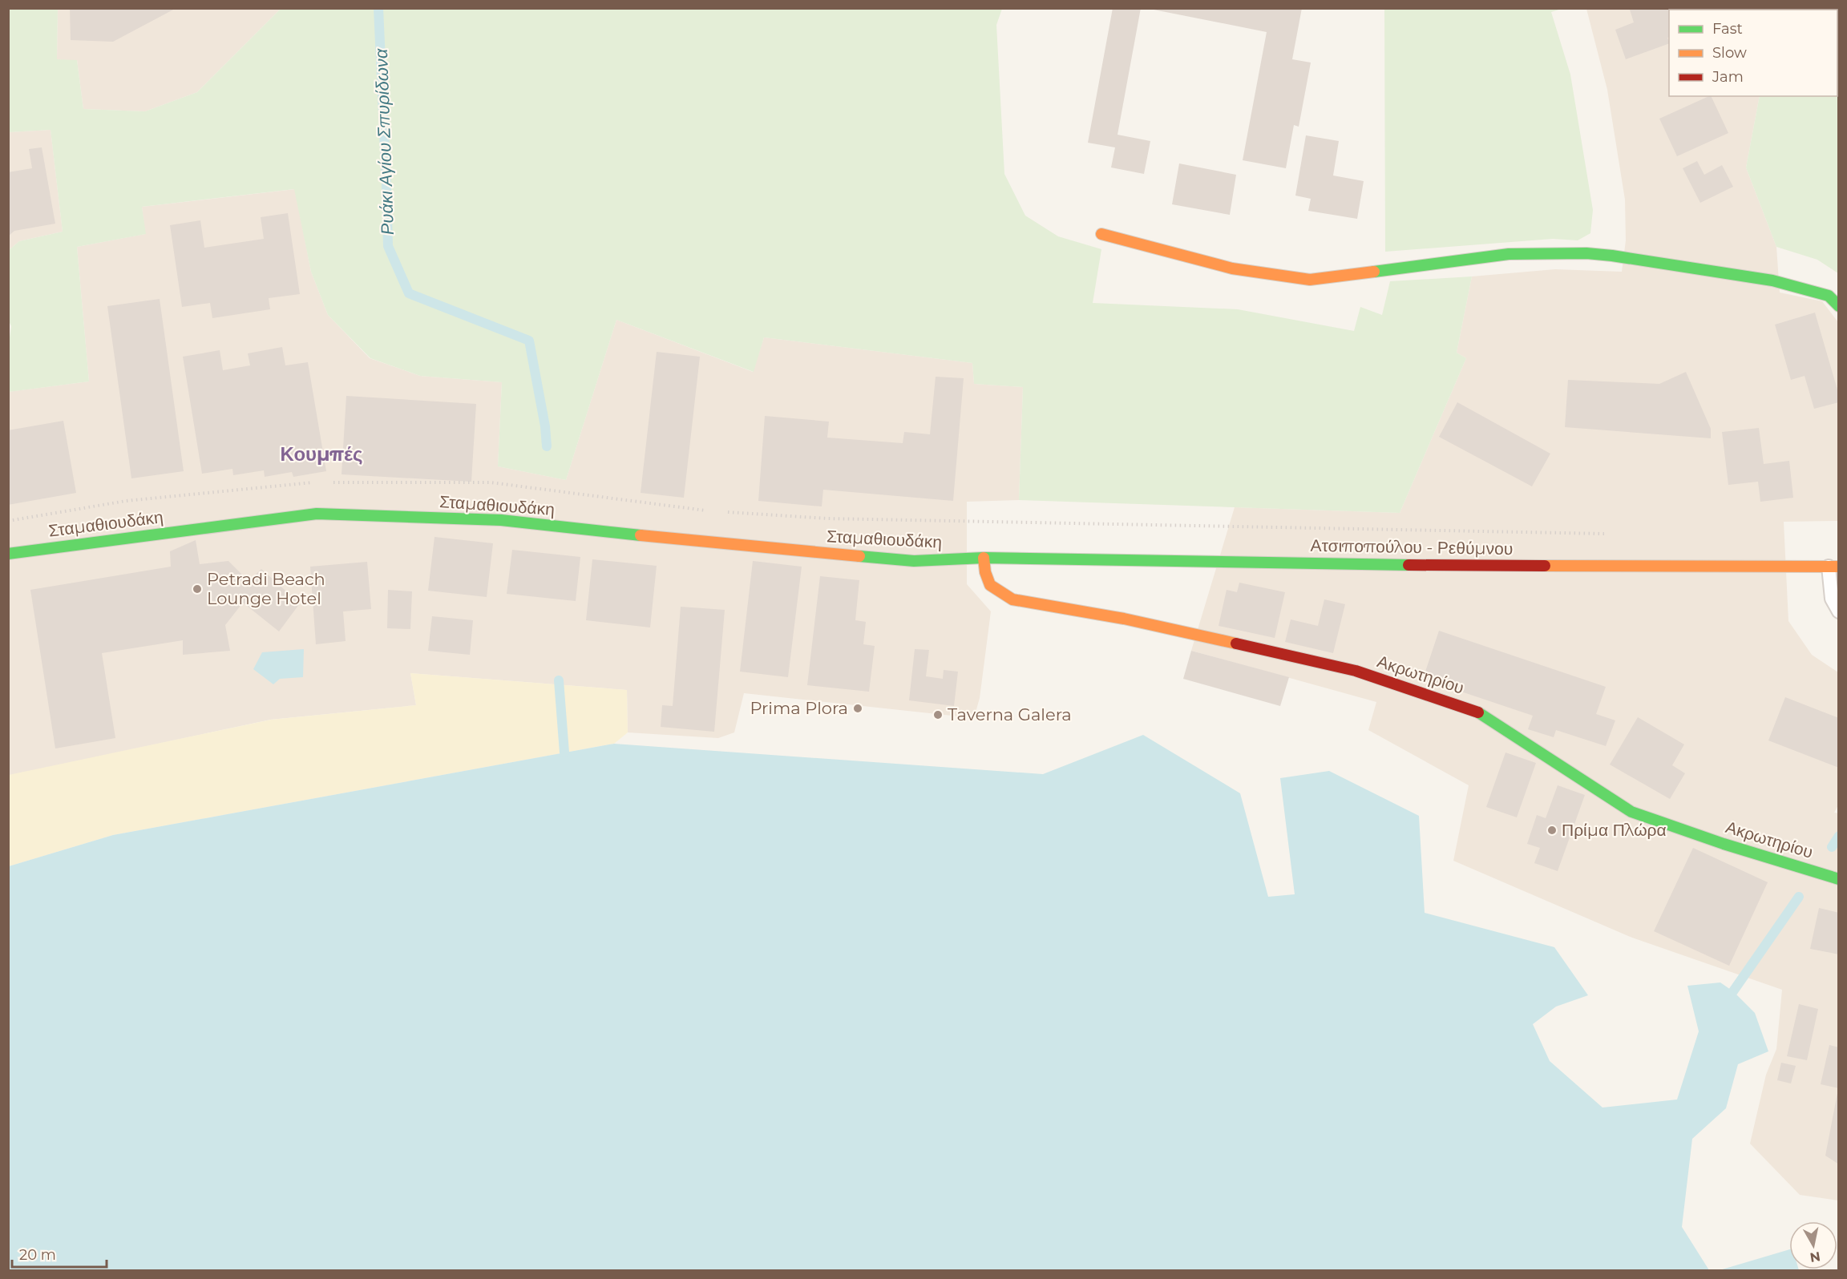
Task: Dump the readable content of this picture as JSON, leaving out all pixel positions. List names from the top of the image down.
{
  "streets": {
    "main road": ["Σταμαθιουδάκη", "Ατσιποπούλου - Ρεθύμνου", "Ακρωτηρίου"]
  },
  "crossings": [
    ["Σταμαθιουδάκη", "Ατσιποπούλου - Ρεθύμνου"],
    ["Σταμαθιουδάκη", "Ακρωτηρίου"],
    ["Ατσιποπούλου - Ρεθύμνου", "Ακρωτηρίου"]
  ],
  "districts": ["Κουμπές"],
  "water": ["Ρυάκι Αγίου Σπυρίδωνα"],
  "places": [
    "Petradi Beach Lounge Hotel",
    "Prima Plora",
    "Taverna Galera",
    "Πρίμα Πλώρα"
  ],
  "legend": ["Fast", "Slow", "Jam"],
  "scale_bar": "20 m",
  "north": "bottom"
}
